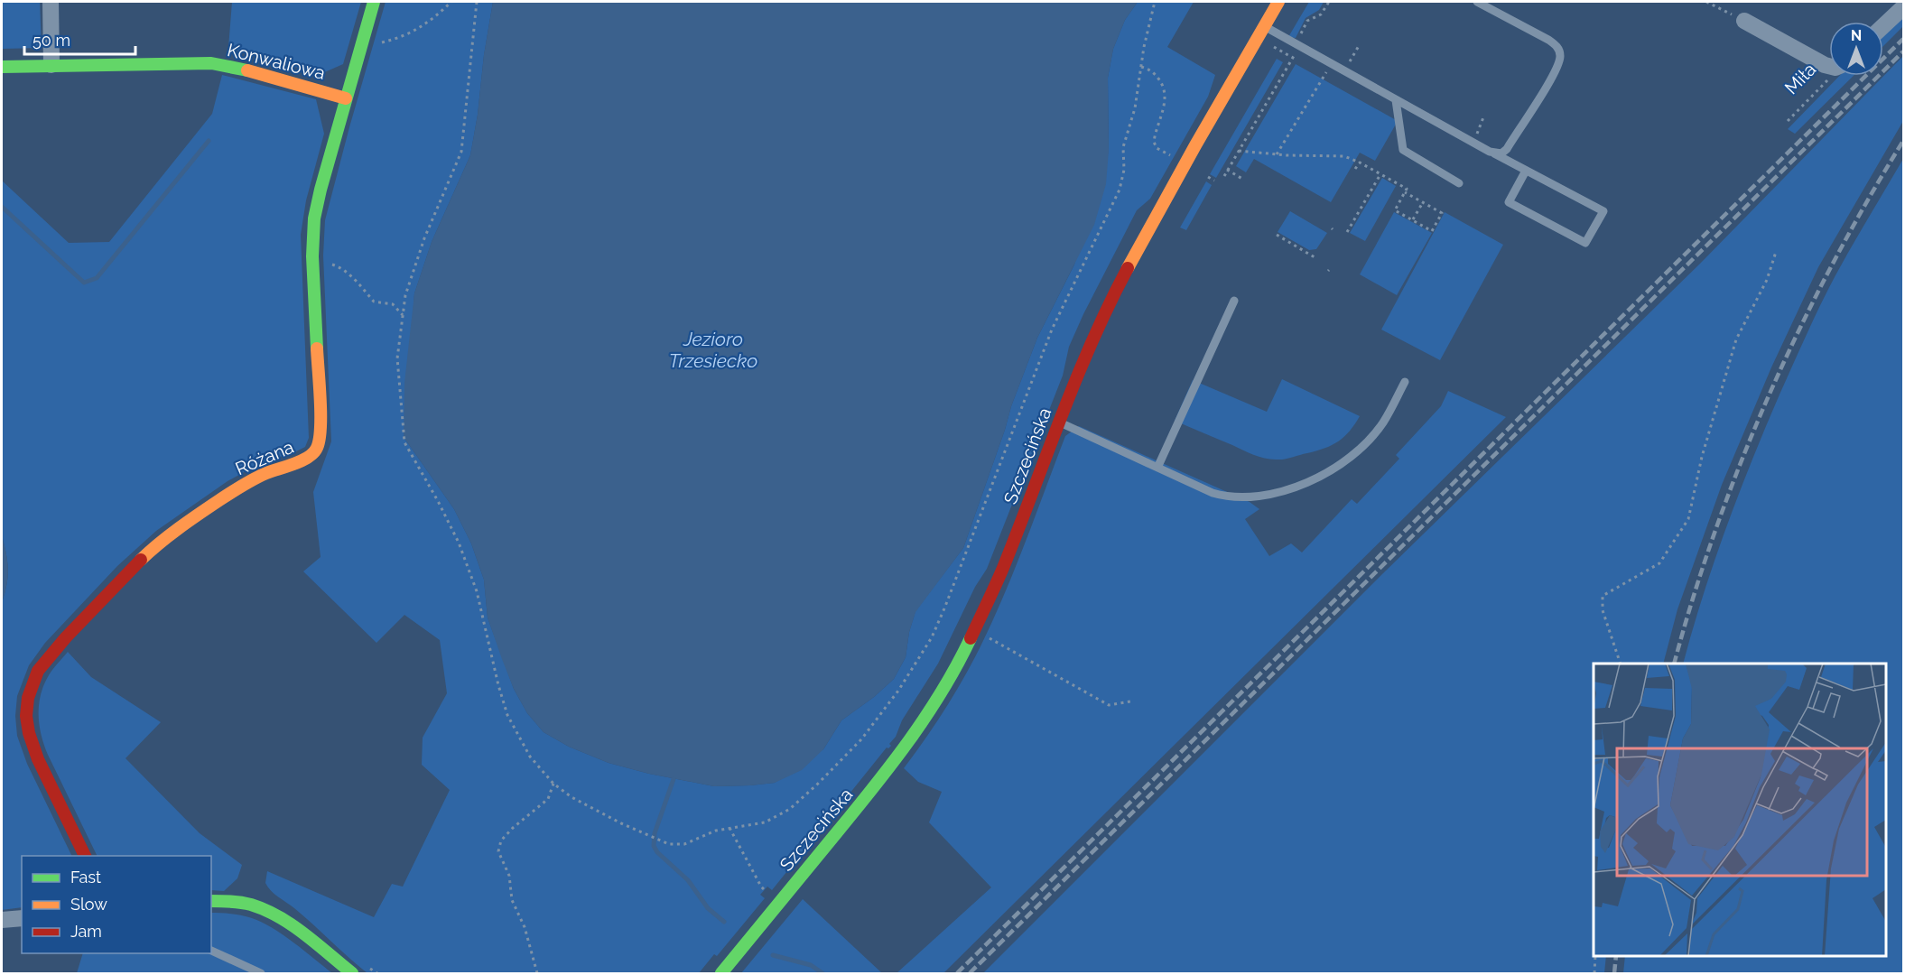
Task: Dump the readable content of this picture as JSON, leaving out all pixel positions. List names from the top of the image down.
{
  "streets": {
    "street": ["Konwaliowa", "Szczecińska", "Różana"],
    "path": ["Miła"]
  },
  "crossings": [
    ["Konwaliowa", "Różana"]
  ],
  "water": ["Jezioro Trzesiecko"],
  "legend": ["Fast", "Slow", "Jam"],
  "scale_bar": "50 m",
  "north": "top"
}
